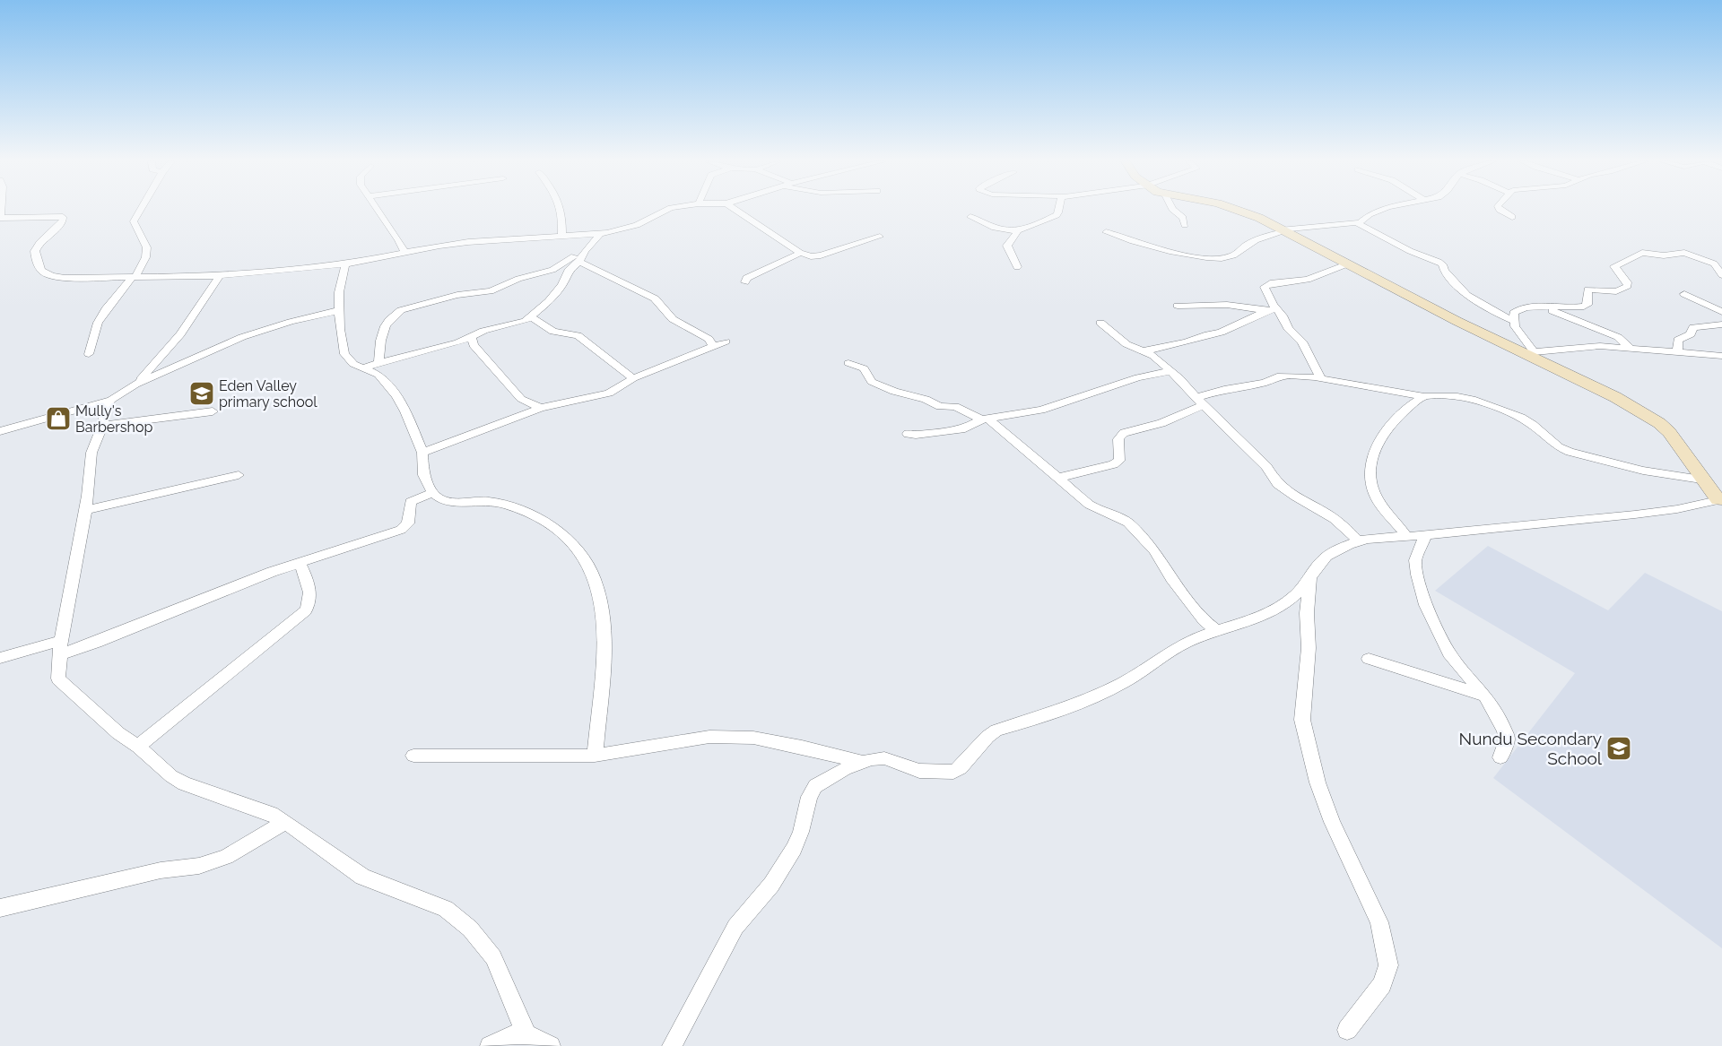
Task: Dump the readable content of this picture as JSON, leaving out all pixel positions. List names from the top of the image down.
{
  "places": {
    "school or university": ["Eden Valley primary school", "Nundu Secondary School"],
    "shop": ["Mully's Barbershop"]
  }
}
